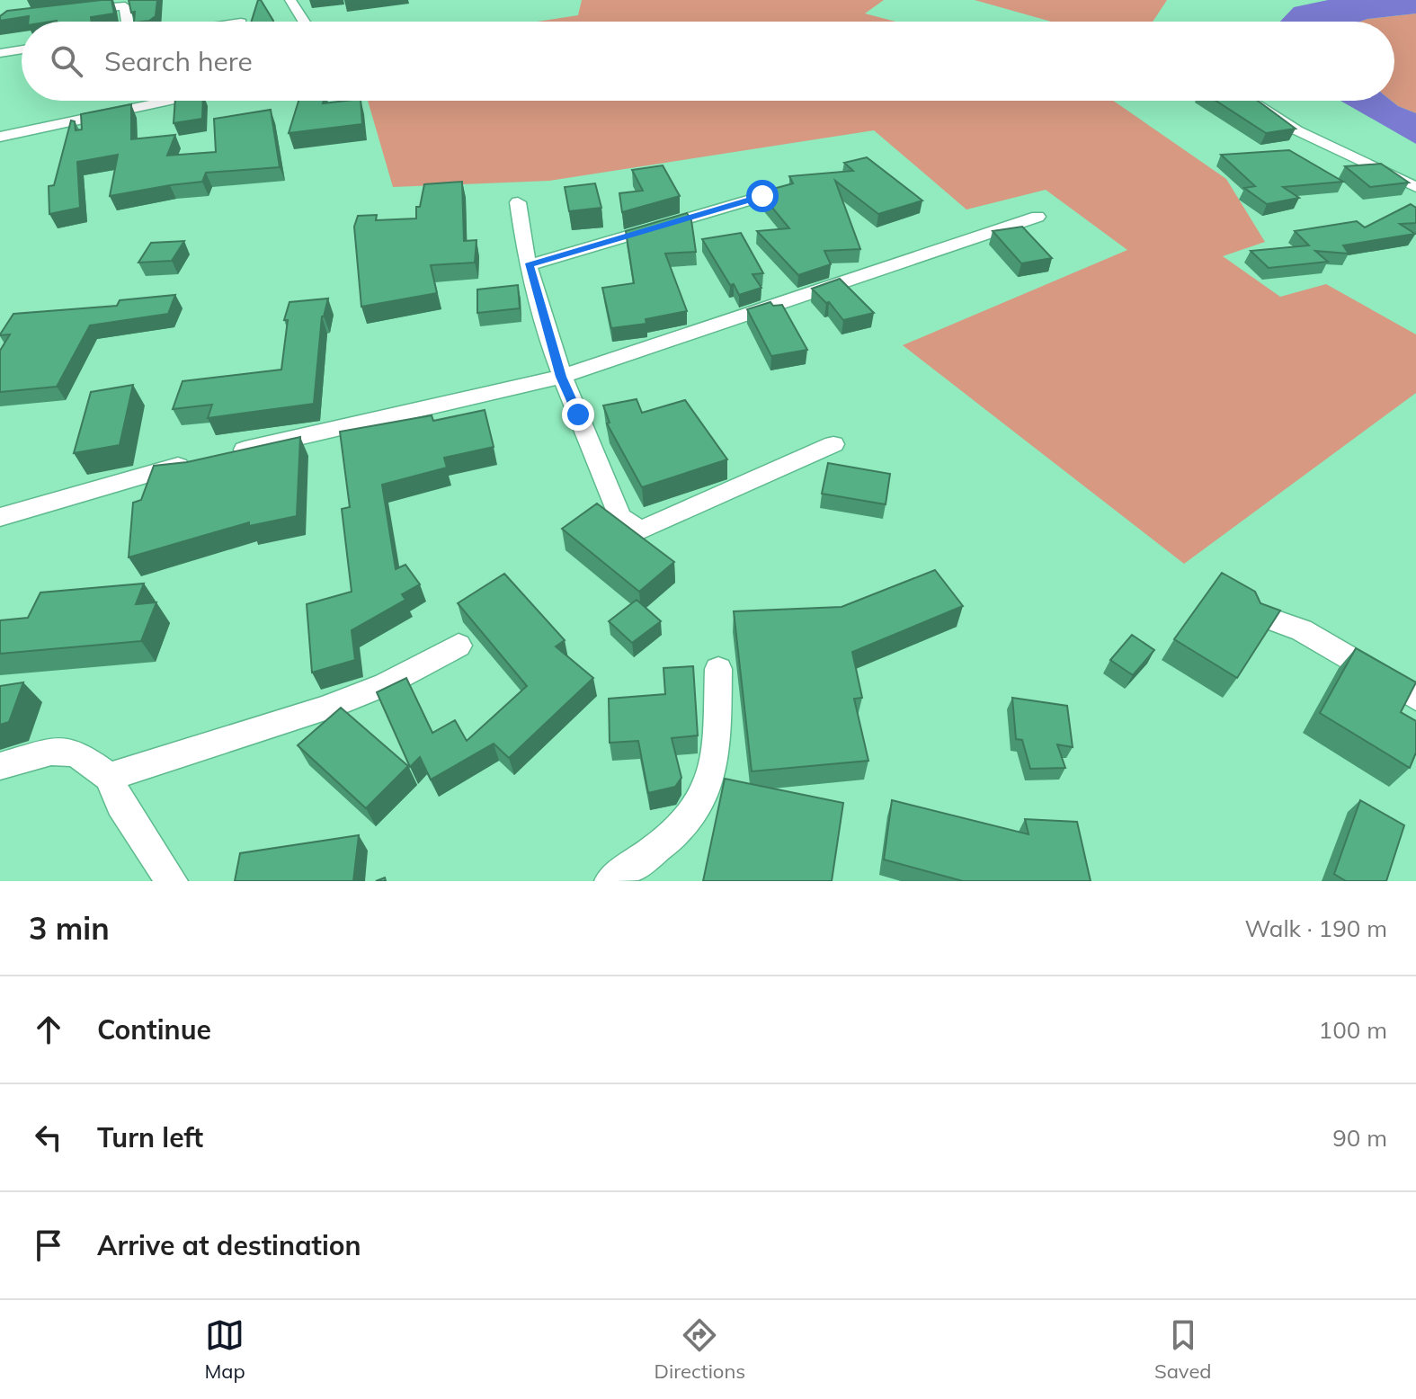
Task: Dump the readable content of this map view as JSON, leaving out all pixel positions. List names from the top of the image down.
{
  "page": {
    "search": "Search here",
    "heading": ["3 min", "Walk · 190 m"],
    "list": [
      ["Continue", "100 m"],
      ["Turn left", "90 m"],
      "Arrive at destination"
    ],
    "nav": ["Map", "Directions", "Saved"]
  }
}
